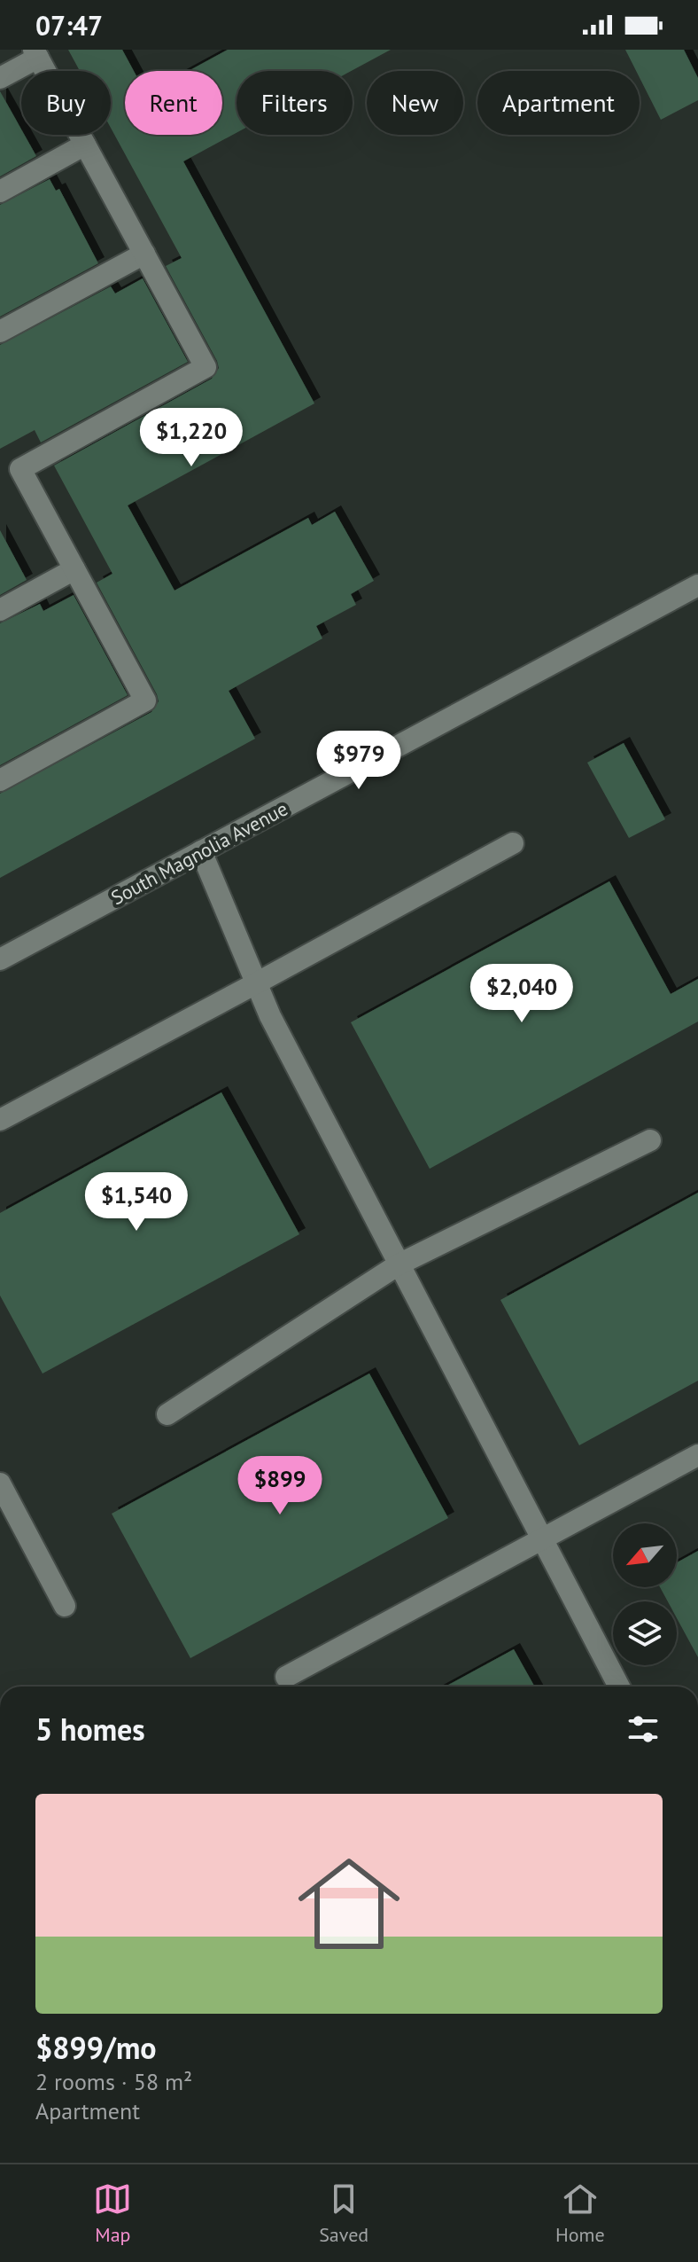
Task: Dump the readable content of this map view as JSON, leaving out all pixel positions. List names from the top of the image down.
{
  "streets": {
    "street": ["South Magnolia Avenue"]
  },
  "north": "bottom left",
  "page": {
    "status": "07:47",
    "chip": [
      "Buy",
      "Rent",
      "Filters",
      "New",
      "Apartment"
    ],
    "price": [
      "$1,220",
      "$979",
      "$2,040",
      "$1,540",
      "$899"
    ],
    "heading": "5 homes",
    "list": [
      {
        "name": "$899/mo",
        "note": "2 rooms · 58 m² · Apartment"
      }
    ],
    "tabs": ["Map", "Saved", "Home"]
  }
}
